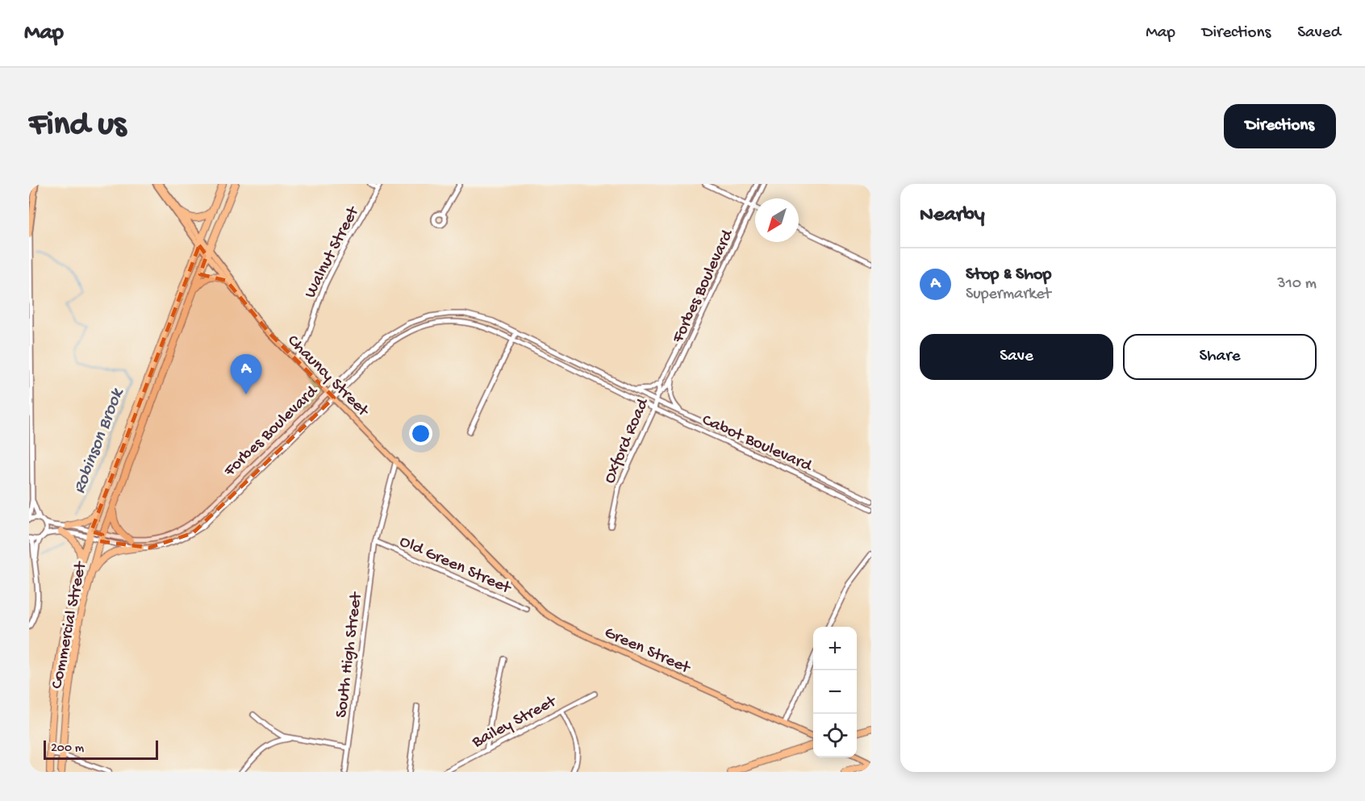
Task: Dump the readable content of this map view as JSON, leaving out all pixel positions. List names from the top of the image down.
{
  "streets": {
    "highway": ["Commercial Street"],
    "main road": ["Chauncy Street", "Green Street"],
    "street": [
      "Walnut Street",
      "Forbes Boulevard",
      "Oxford Road",
      "Cabot Boulevard",
      "Old Green Street",
      "South High Street",
      "Bailey Street"
    ]
  },
  "crossings": [
    ["Walnut Street", "Chauncy Street"],
    ["Forbes Boulevard", "Chauncy Street"],
    ["Forbes Boulevard", "Oxford Road"],
    ["Forbes Boulevard", "Cabot Boulevard"],
    ["Forbes Boulevard", "Commercial Street"],
    ["Chauncy Street", "Commercial Street"],
    ["Chauncy Street", "Green Street"],
    ["Oxford Road", "Cabot Boulevard"],
    ["Old Green Street", "South High Street"]
  ],
  "water": ["Robinson Brook"],
  "scale_bar": "200 m",
  "north": "bottom left",
  "page": {
    "header": "Map",
    "nav": ["Map", "Directions", "Saved"],
    "buttons": [
      "Directions",
      ["Save", "Share"]
    ],
    "title": "Find us",
    "heading": "Nearby",
    "list": [
      {
        "mark": "A",
        "name": "Stop & Shop",
        "note": "Supermarket",
        "value": "310 m"
      }
    ],
    "pins": "A",
    "map_buttons": ["+", "−"],
    "scale": "200 m"
  }
}
